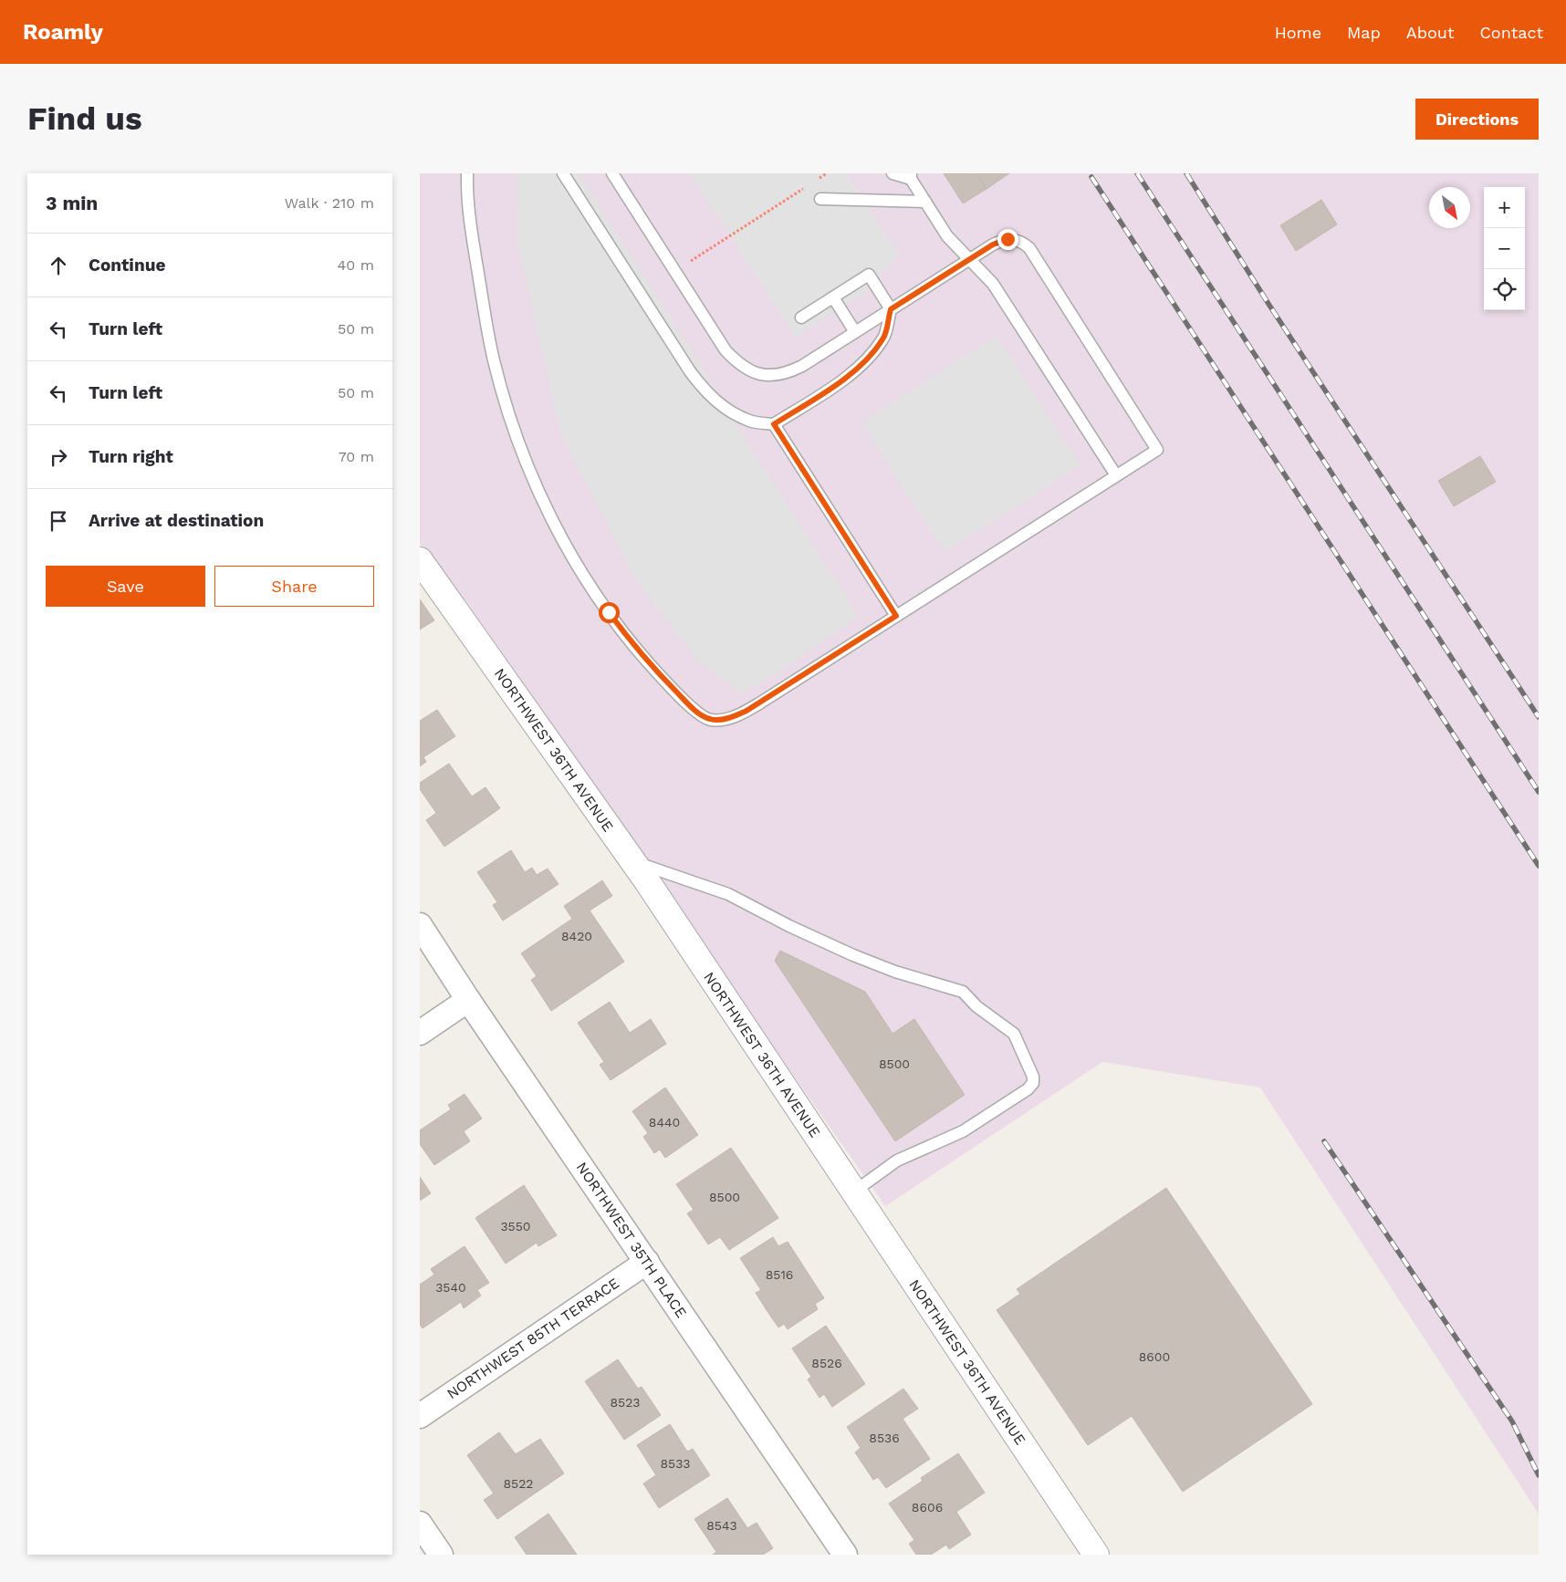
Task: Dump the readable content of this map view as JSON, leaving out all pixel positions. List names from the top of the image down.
{
  "streets": {
    "street": ["NORTHWEST 36TH AVENUE", "NORTHWEST 35TH PLACE", "NORTHWEST 85TH TERRACE"]
  },
  "crossings": [
    ["NORTHWEST 35TH PLACE", "NORTHWEST 85TH TERRACE"]
  ],
  "house_numbers": [
    "8420",
    "8500",
    "8440",
    "8500",
    "3550",
    "8516",
    "3540",
    "8600",
    "8526",
    "8523",
    "8536",
    "8533",
    "8522",
    "8606",
    "8543"
  ],
  "north": "bottom right",
  "page": {
    "header": "Roamly",
    "nav": [
      "Home",
      "Map",
      "About",
      "Contact"
    ],
    "buttons": [
      "Directions",
      ["Save", "Share"]
    ],
    "title": "Find us",
    "heading": ["3 min", "Walk · 210 m"],
    "map_buttons": ["+", "−"],
    "list": [
      ["Continue", "40 m"],
      ["Turn left", "50 m"],
      ["Turn left", "50 m"],
      ["Turn right", "70 m"],
      "Arrive at destination"
    ]
  }
}
